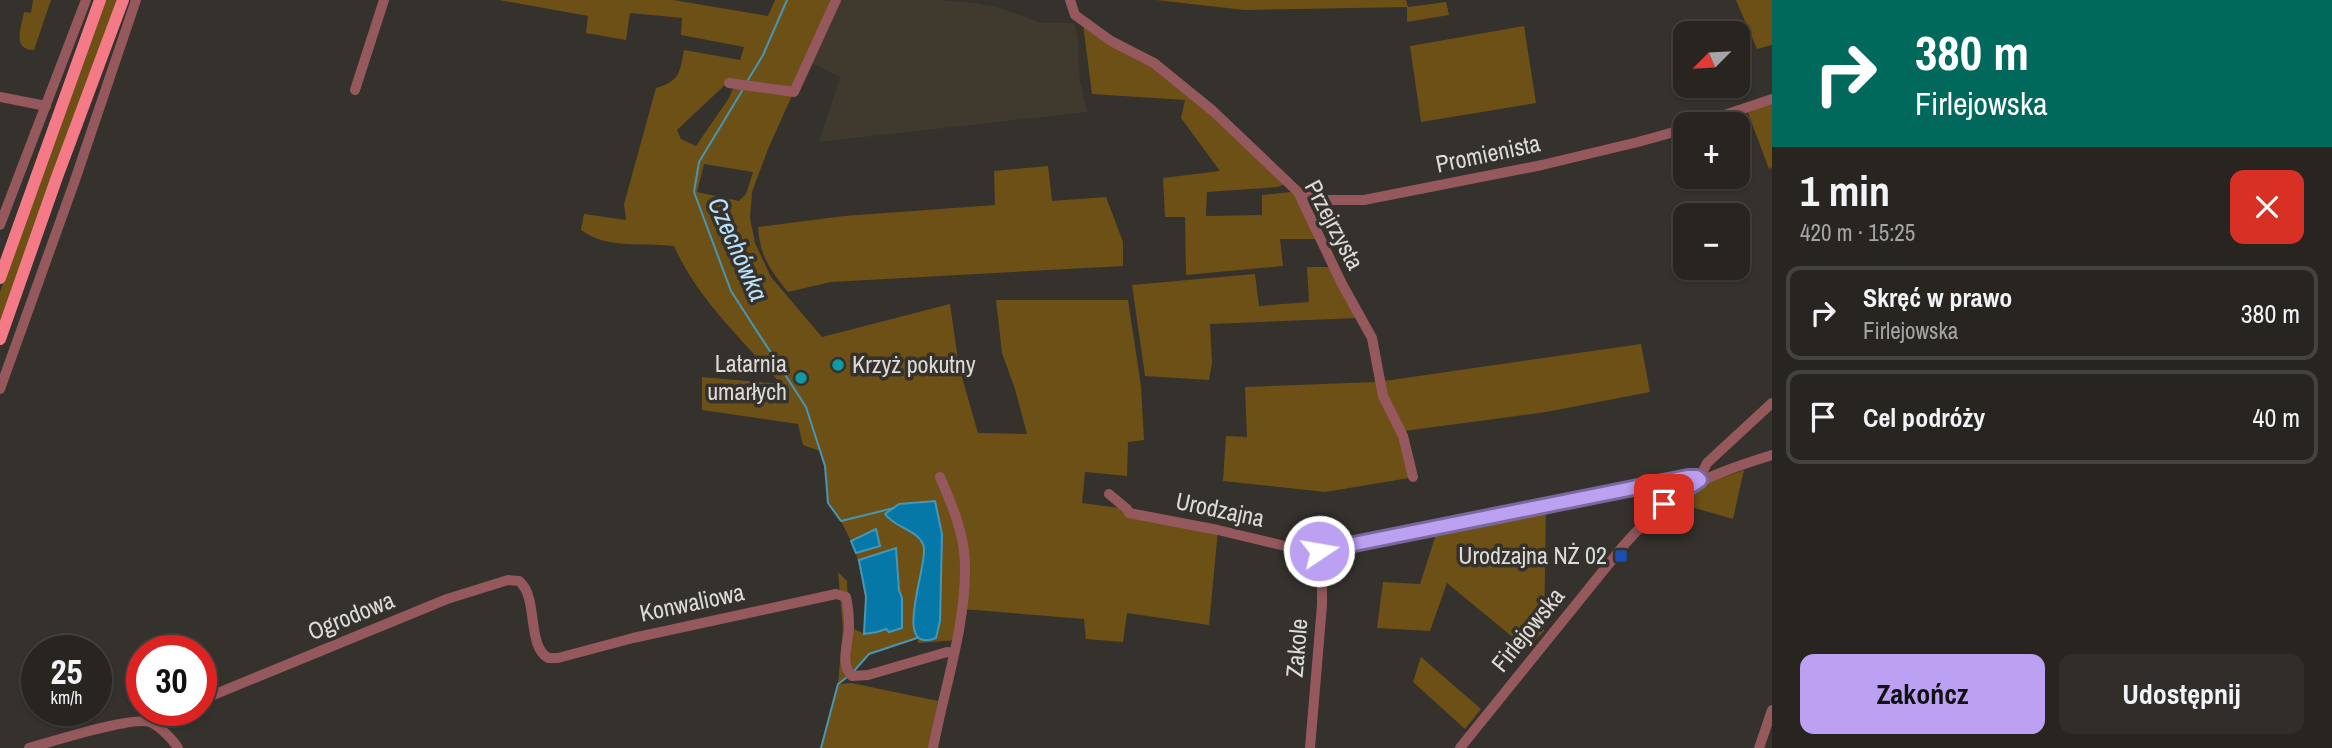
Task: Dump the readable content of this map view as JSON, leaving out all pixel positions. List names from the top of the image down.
{
  "streets": {
    "street": [
      "Promienista",
      "Przejrzysta",
      "Urodzajna",
      "Konwaliowa",
      "Ogrodowa",
      "Firlejowska",
      "Zakole"
    ]
  },
  "crossings": [
    ["Promienista", "Przejrzysta"],
    ["Urodzajna", "Firlejowska"],
    ["Urodzajna", "Zakole"],
    ["Konwaliowa", "Ogrodowa"]
  ],
  "water": ["Czechówka"],
  "places": {
    "other": ["Krzyż pokutny", "Latarnia umarłych"],
    "transit": ["Urodzajna NŻ 02"]
  },
  "north": "bottom left",
  "page": {
    "turn": ["380 m", "Firlejowska"],
    "map_buttons": ["+", "−"],
    "heading": ["1 min", "420 m · 15:25"],
    "list": [
      {
        "name": "Skręć w prawo",
        "note": "Firlejowska",
        "value": "380 m"
      },
      {
        "name": "Cel podróży",
        "value": "40 m"
      }
    ],
    "speed": "25 km/h",
    "limit": "30",
    "buttons": ["Zakończ", "Udostępnij"]
  }
}
